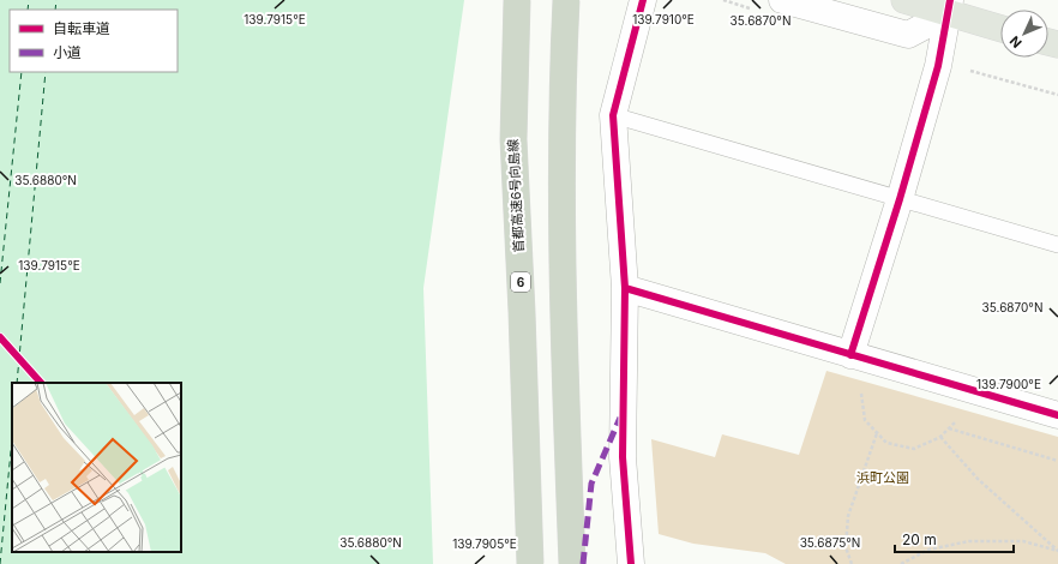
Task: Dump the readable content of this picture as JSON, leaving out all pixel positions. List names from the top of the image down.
{
  "streets": {
    "highway": ["首都高速6号向島線", "6"]
  },
  "parks": ["浜町公園"],
  "legend": ["自転車道", "小道"],
  "scale_bar": "20 m",
  "north": "bottom left",
  "coordinates": [
    "139.7915°E",
    "139.7910°E",
    "35.6870°N",
    "35.6880°N",
    "139.7900°E",
    "35.6875°N",
    "139.7905°E"
  ]
}
